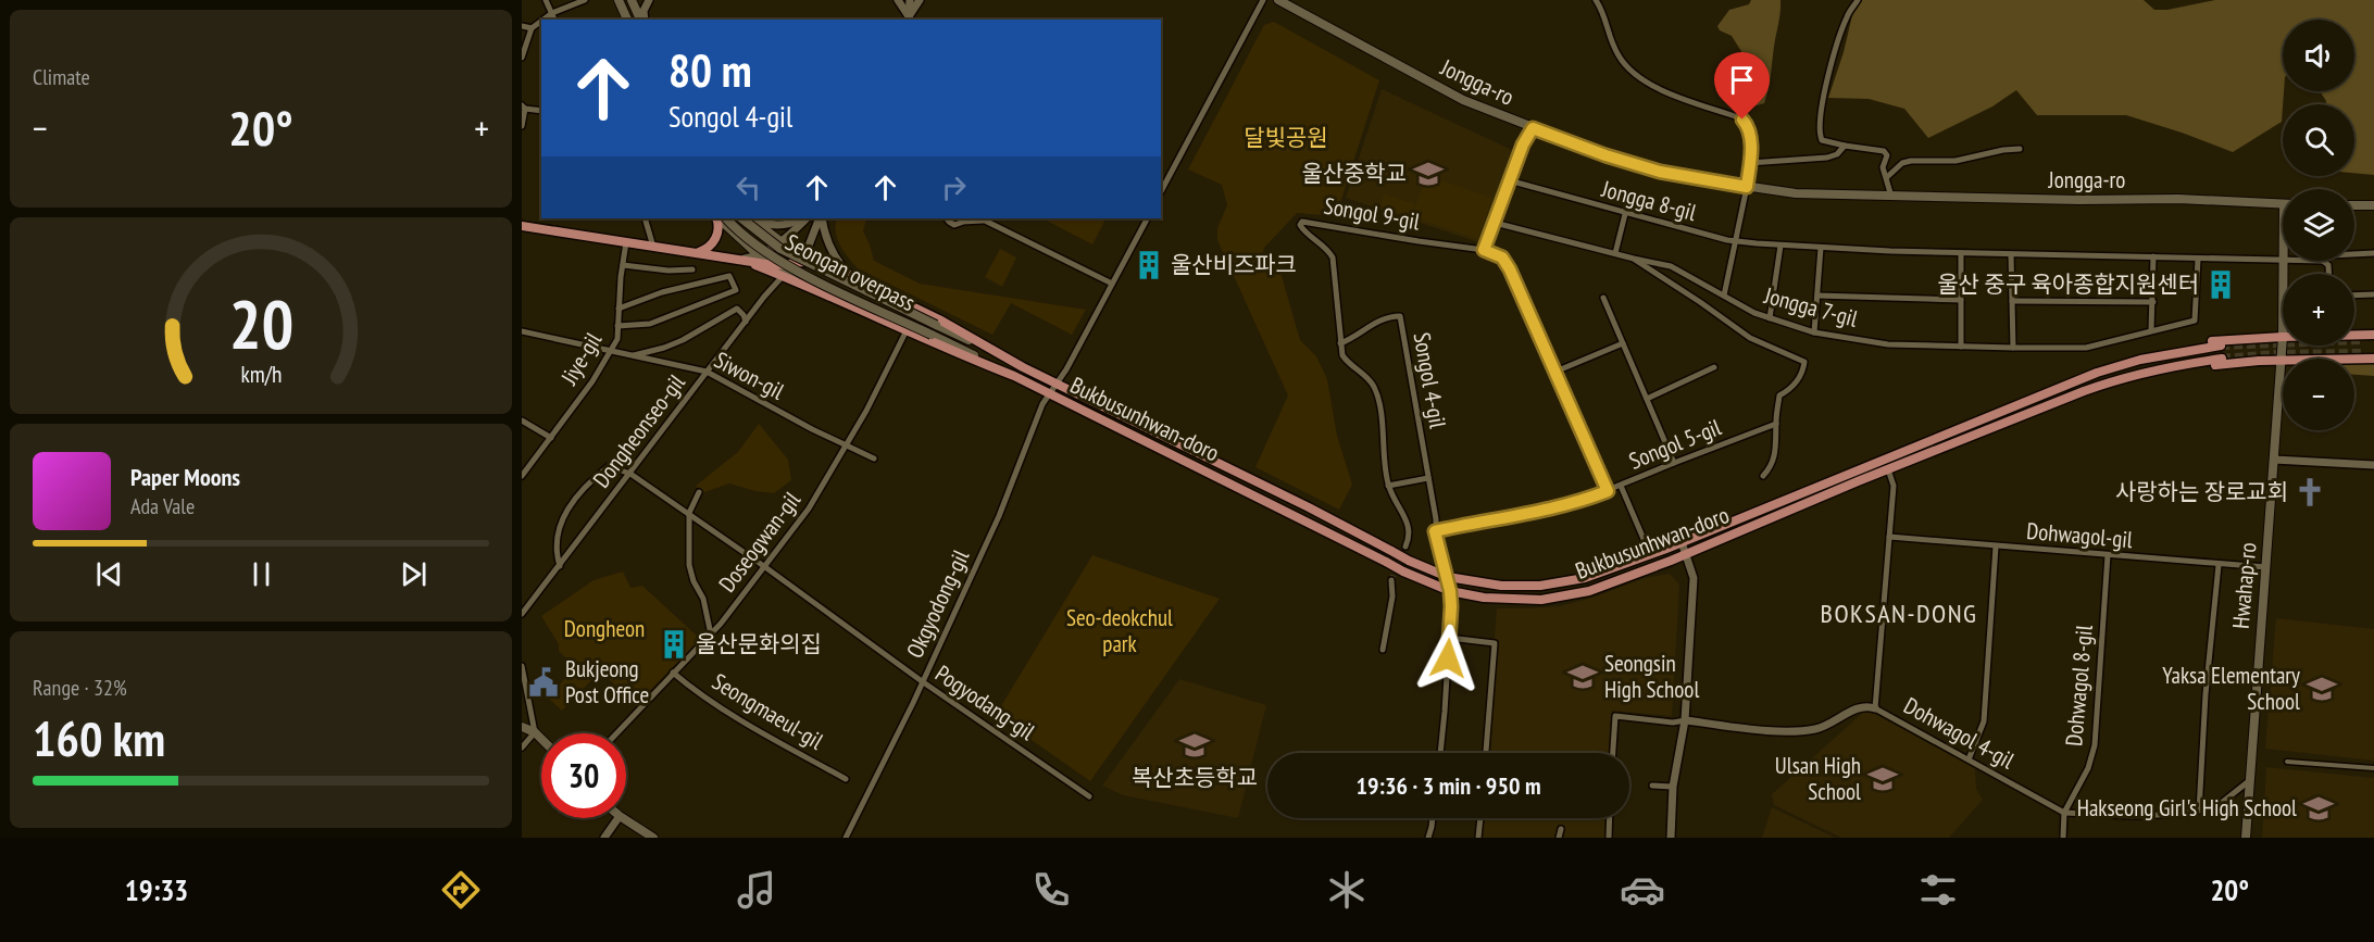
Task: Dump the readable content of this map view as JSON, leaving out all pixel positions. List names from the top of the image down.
{
  "streets": {
    "main road": [
      "Jongga-ro",
      "Seongan overpass",
      "Bukbusunhwan-doro",
      "Hwahap-ro"
    ],
    "street": [
      "Jongga 8-gil",
      "Songol 9-gil",
      "Jongga 7-gil",
      "Jiye-gil",
      "Siwon-gil",
      "Songol 4-gil",
      "Dongheonseo-gil",
      "Songol 5-gil",
      "Dohwagol-gil",
      "Doseogwan-gil",
      "Okgyodong-gil",
      "Dohwagol 8-gil",
      "Pogyodang-gil",
      "Seongmaeul-gil",
      "Dohwagol 4-gil"
    ]
  },
  "crossings": [
    ["Jongga 8-gil", "Jongga 7-gil"],
    ["Songol 9-gil", "Songol 4-gil"],
    ["Seongan overpass", "Bukbusunhwan-doro"],
    ["Jiye-gil", "Siwon-gil"],
    ["Siwon-gil", "Dongheonseo-gil"],
    ["Siwon-gil", "Doseogwan-gil"],
    ["Songol 4-gil", "Bukbusunhwan-doro"],
    ["Songol 4-gil", "Songol 5-gil"],
    ["Bukbusunhwan-doro", "Okgyodong-gil"],
    ["Bukbusunhwan-doro", "Dohwagol 4-gil"],
    ["Dongheonseo-gil", "Pogyodang-gil"],
    ["Dohwagol-gil", "Hwahap-ro"],
    ["Dohwagol-gil", "Dohwagol 8-gil"],
    ["Dohwagol-gil", "Dohwagol 4-gil"],
    ["Doseogwan-gil", "Pogyodang-gil"],
    ["Doseogwan-gil", "Seongmaeul-gil"],
    ["Hwahap-ro", "Dohwagol 4-gil"],
    ["Okgyodong-gil", "Pogyodang-gil"],
    ["Dohwagol 8-gil", "Dohwagol 4-gil"]
  ],
  "districts": ["BOKSAN-DONG"],
  "parks": ["달빛공원", "Seo-deokchul park", "Dongheon"],
  "places": {
    "school or university": [
      "울산중학교",
      "Seongsin High School",
      "Yaksa Elementary School",
      "복산초등학교",
      "Ulsan High School",
      "Hakseong Girl's High School"
    ],
    "building": ["울산비즈파크", "울산 중구 육아종합지원센터", "울산문화의집"],
    "church": ["사랑하는 장로교회"],
    "public building": ["Bukjeong Post Office"]
  },
  "page": {
    "tile": [
      "Climate",
      ["Range · 32%", "160 km"]
    ],
    "map_buttons": ["+", "−"],
    "turn": ["80 m", "Songol 4-gil"],
    "heat": ["−", "20°", "+"],
    "song": ["Paper Moons", "Ada Vale"],
    "limit": "30",
    "trip": "19:36 · 3 min · 950 m",
    "tabs": ["19:33", "20°"],
    "gauge": ["20", "km/h"]
  }
}
